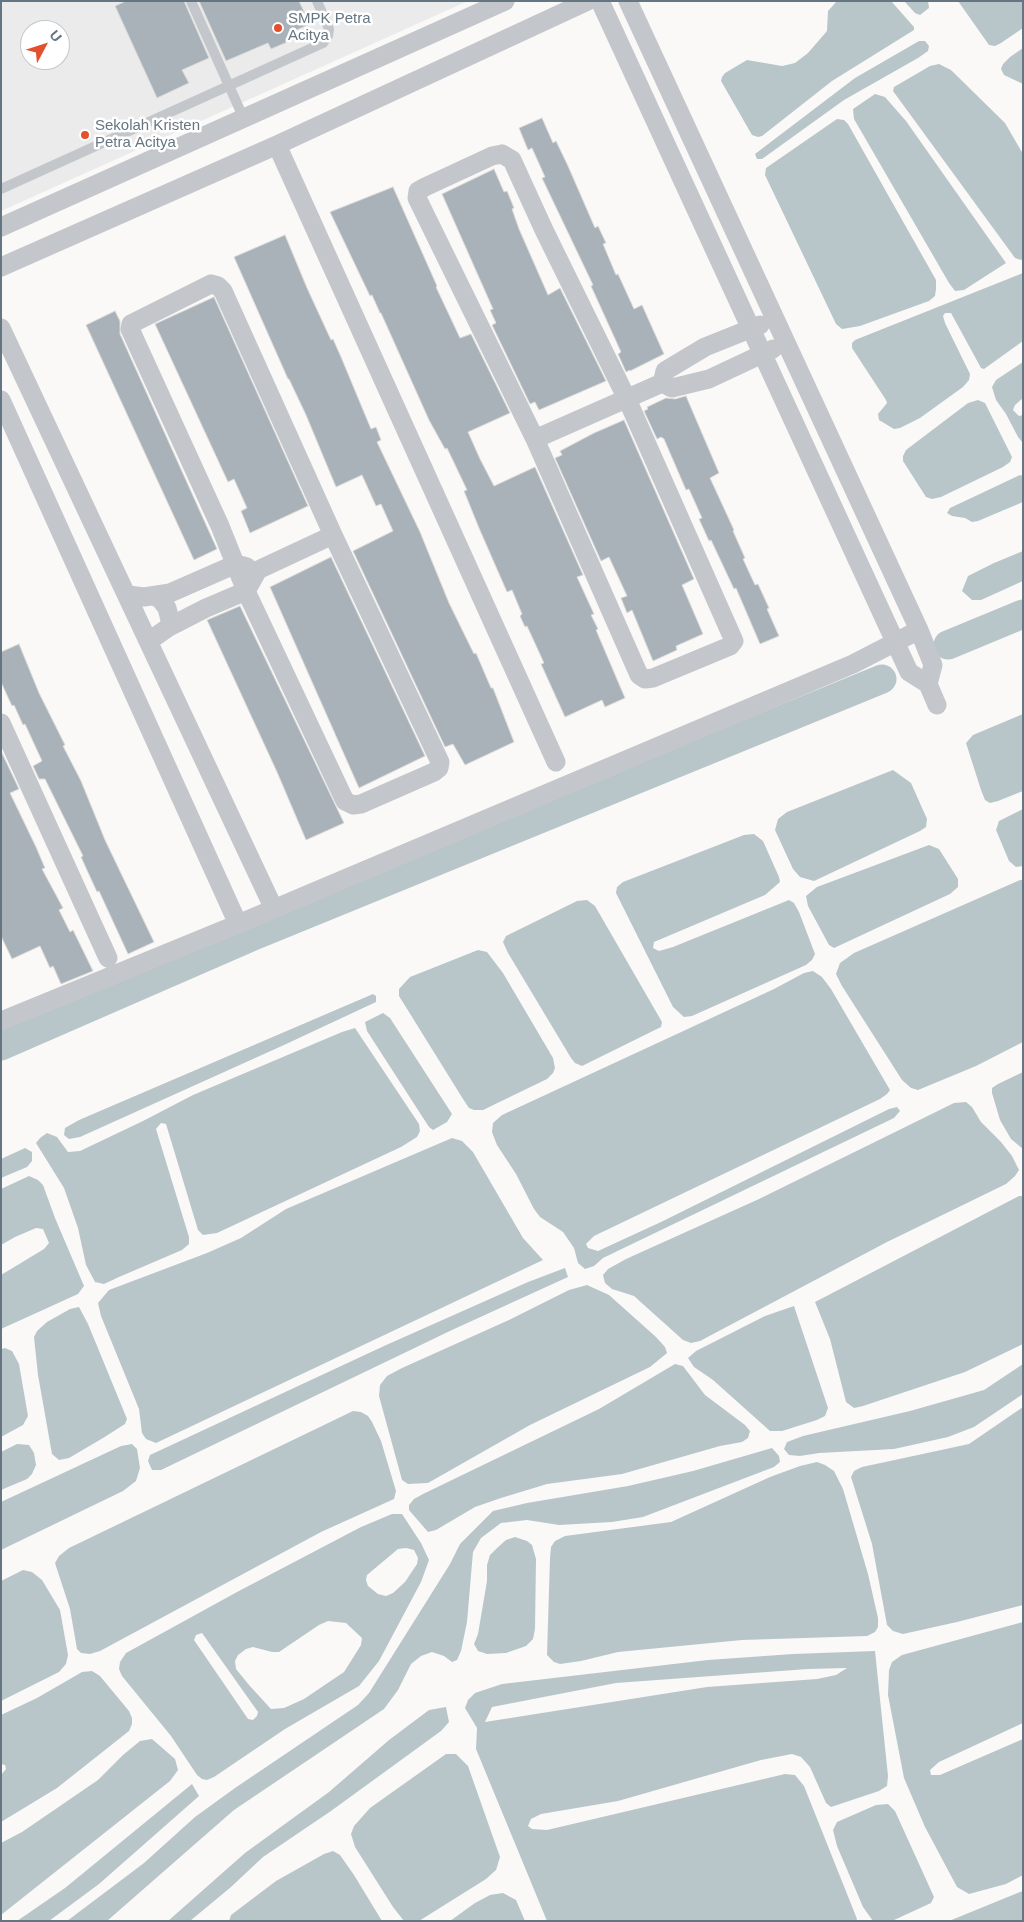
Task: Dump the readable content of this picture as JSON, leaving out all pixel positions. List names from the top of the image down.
{
  "places": ["SMPK Petra Acitya", "Sekolah Kristen Petra Acitya"],
  "north": "top right"
}
